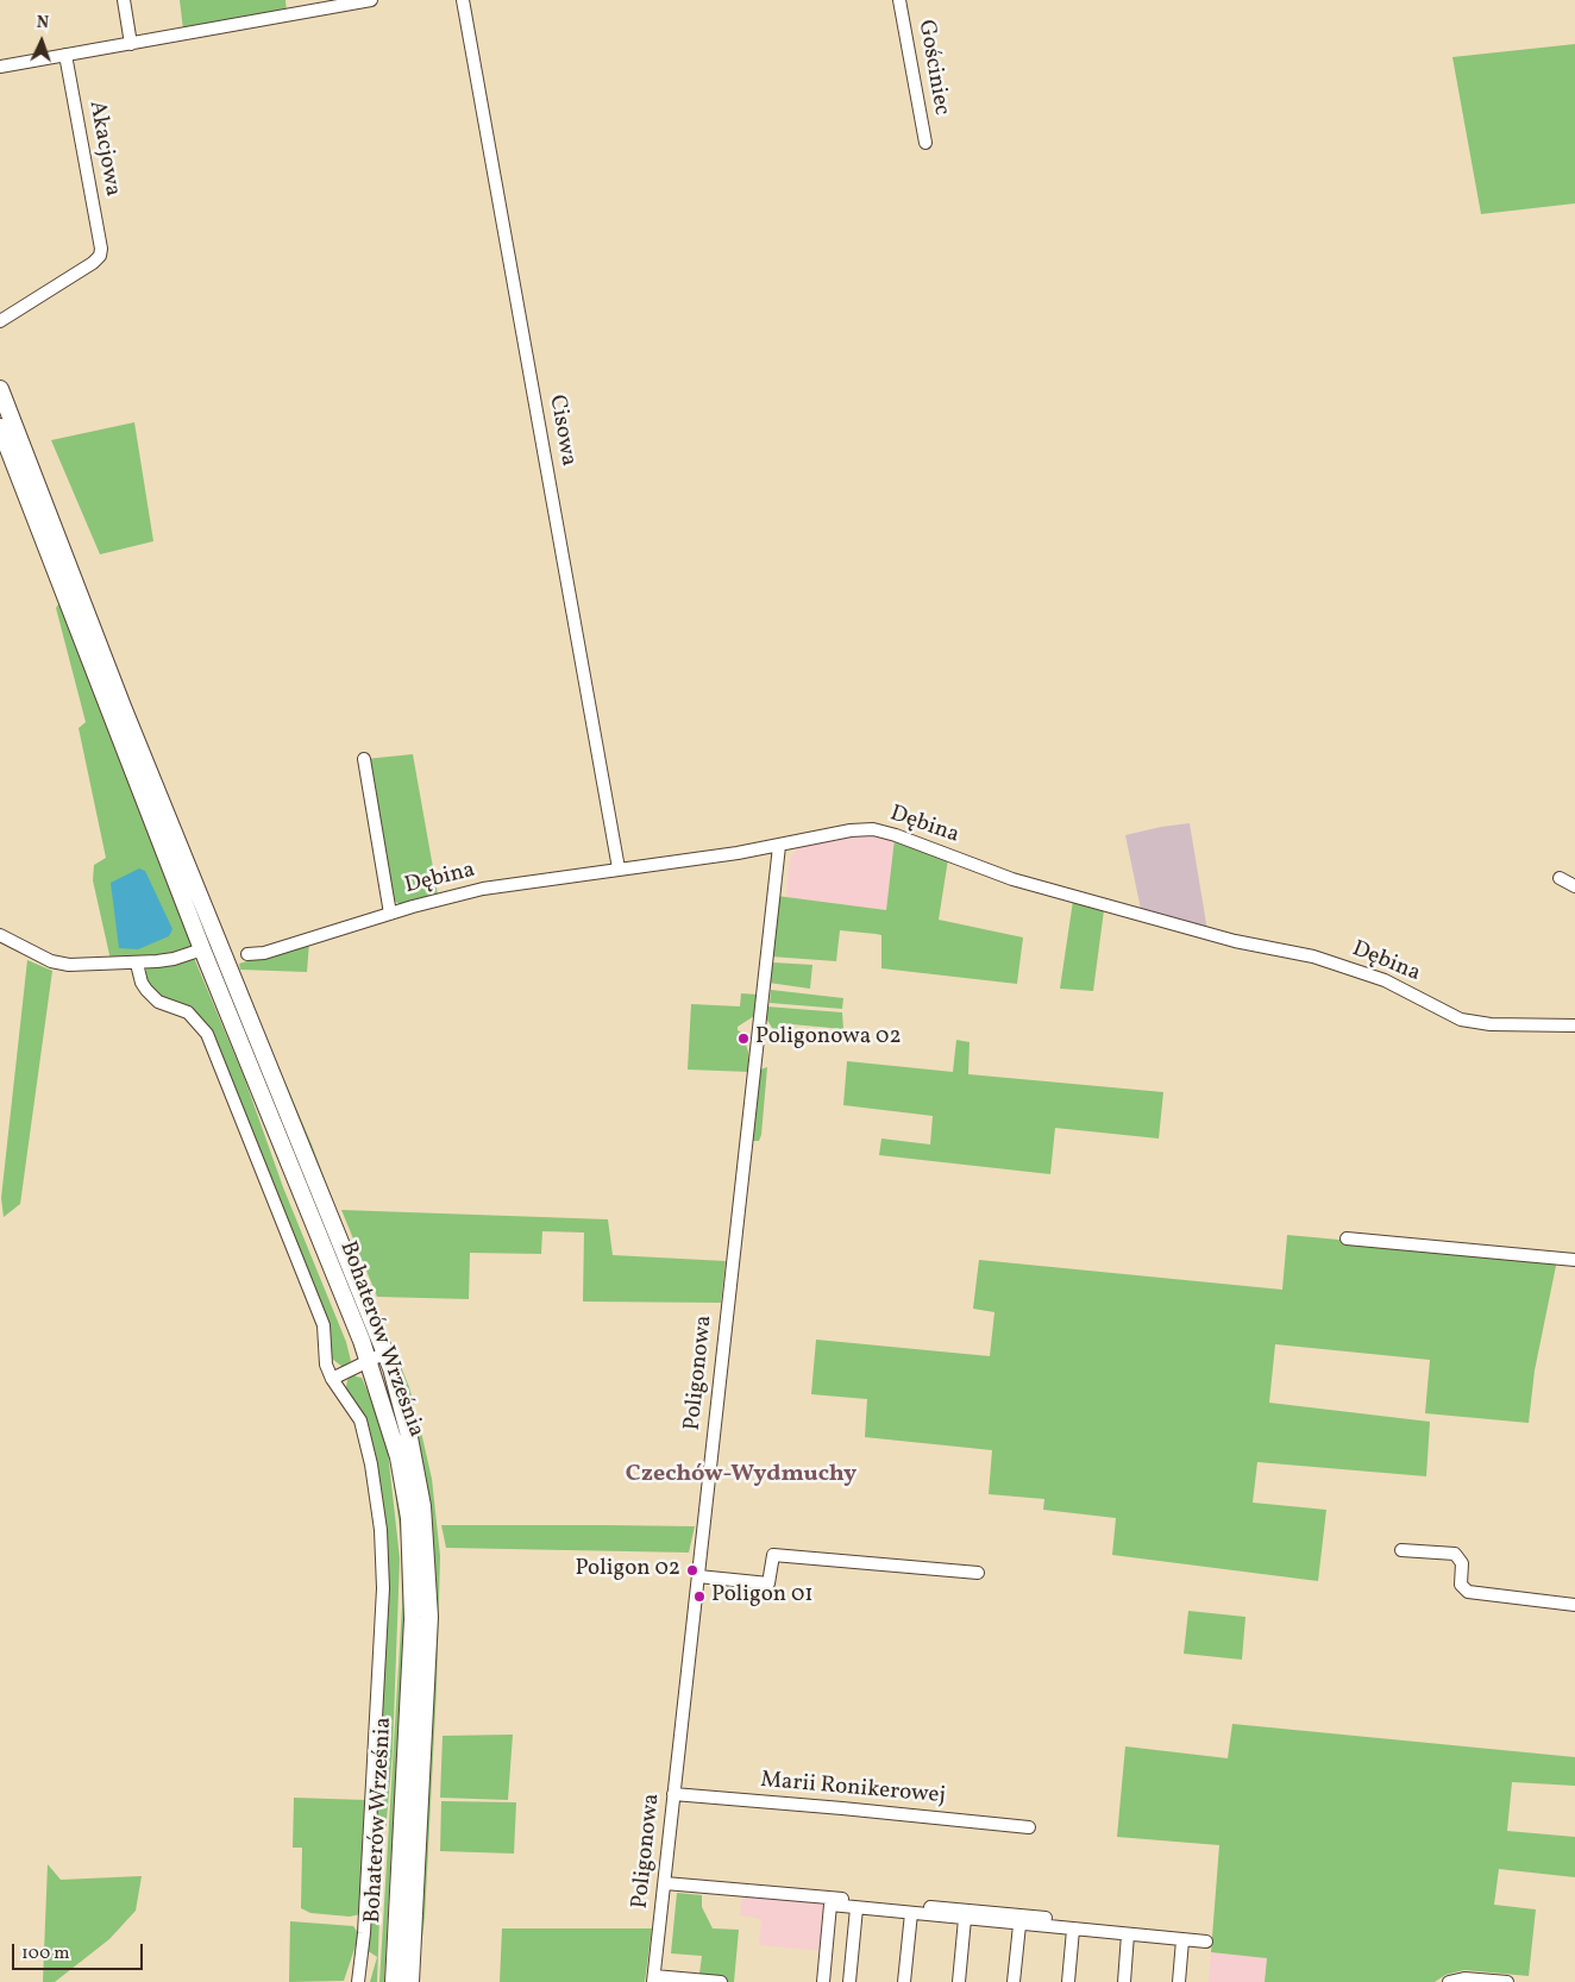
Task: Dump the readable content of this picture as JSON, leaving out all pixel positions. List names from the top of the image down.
{
  "streets": {
    "main road": ["Bohaterów Września"],
    "street": [
      "Gościniec",
      "Akacjowa",
      "Cisowa",
      "Dębina",
      "Poligonowa",
      "Marii Ronikerowej"
    ]
  },
  "crossings": [
    ["Cisowa", "Dębina"],
    ["Dębina", "Poligonowa"],
    ["Poligonowa", "Marii Ronikerowej"]
  ],
  "districts": ["Czechów-Wydmuchy"],
  "places": ["Poligonowa 02", "Poligon 02", "Poligon 01"],
  "scale_bar": "100 m",
  "north": "top"
}
